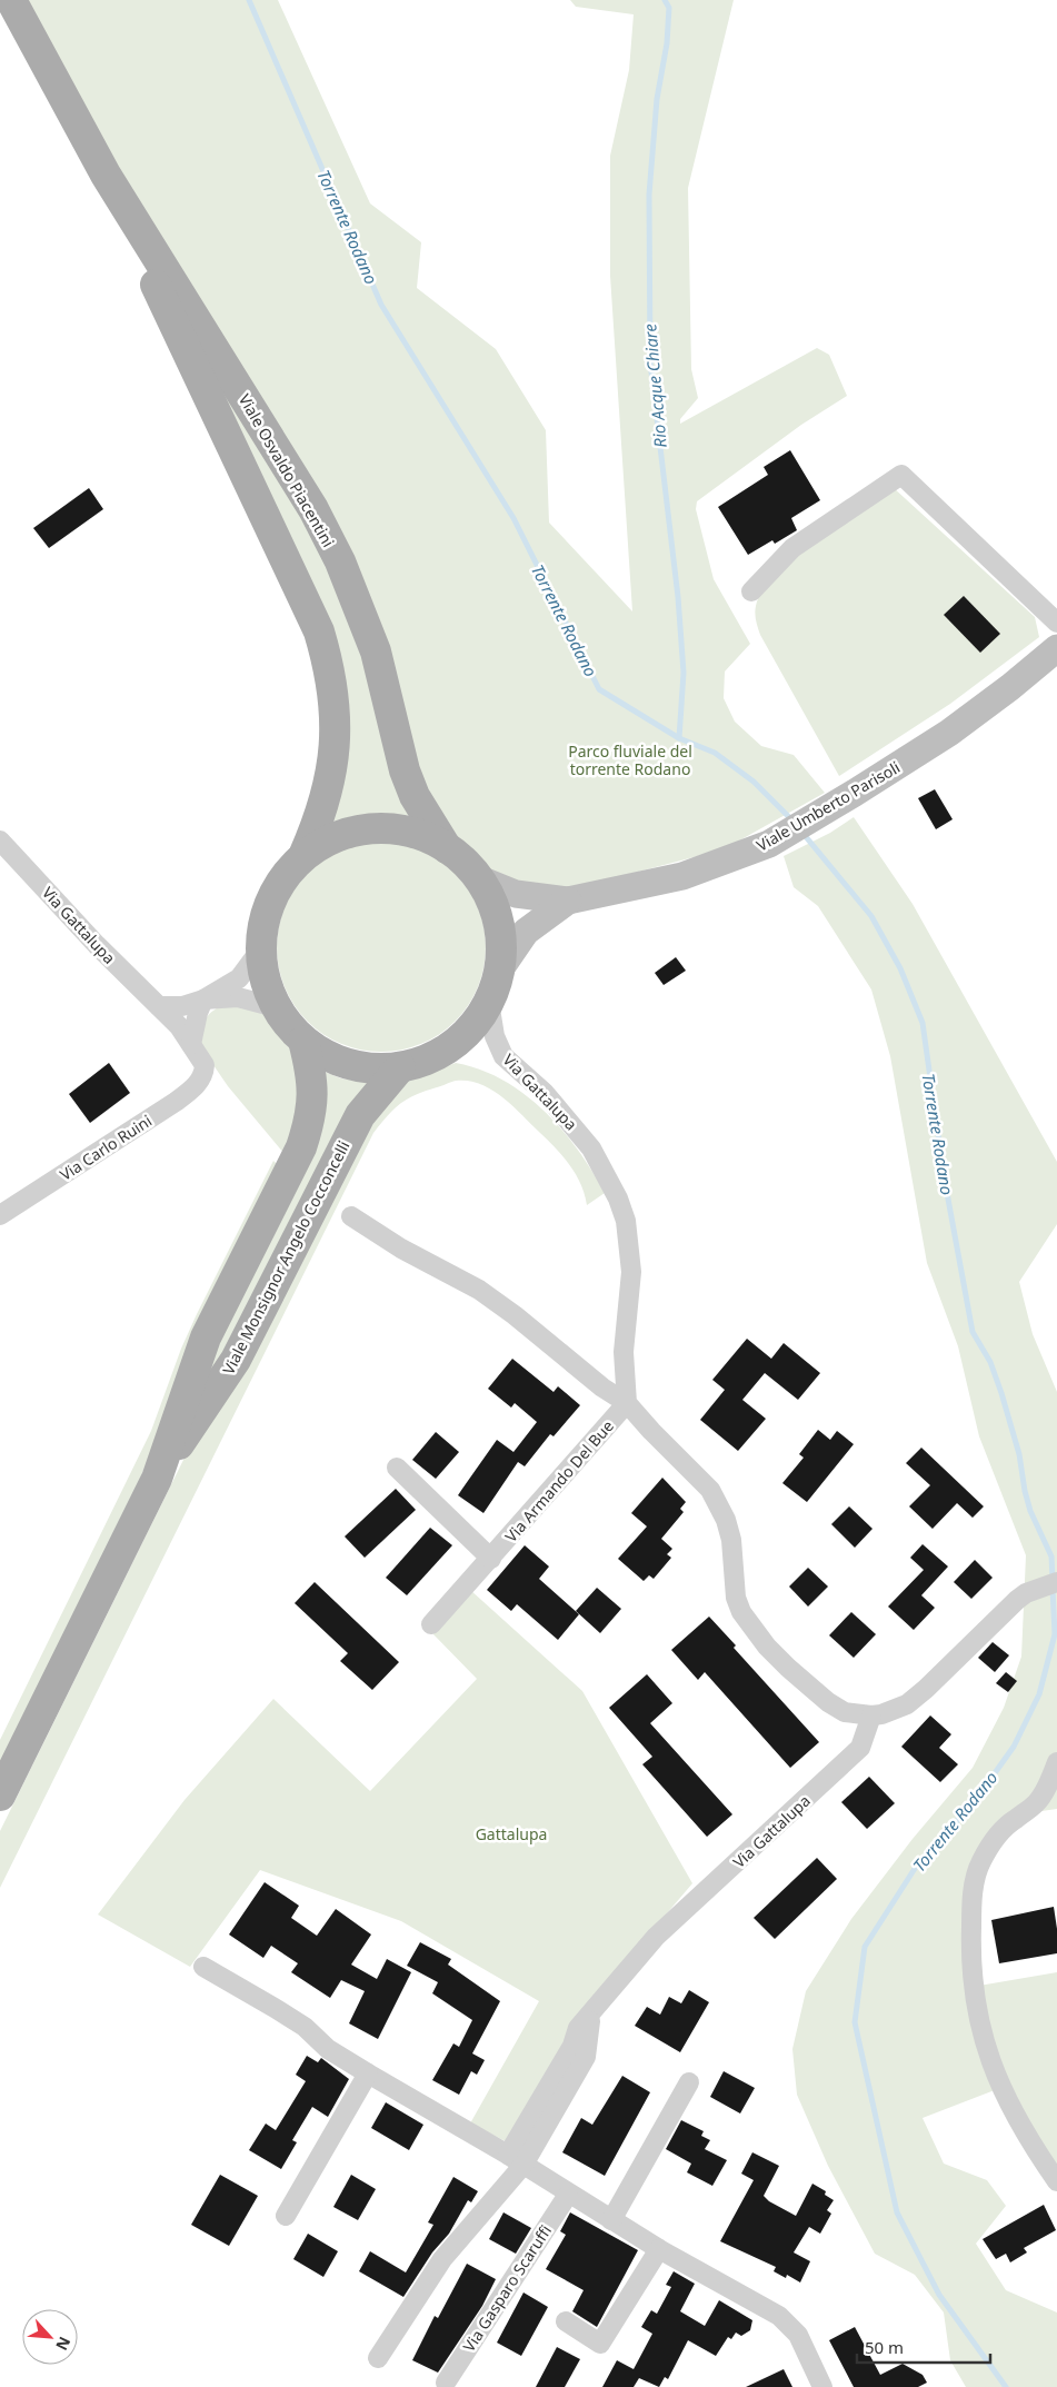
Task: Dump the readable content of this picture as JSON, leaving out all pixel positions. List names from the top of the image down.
{
  "streets": {
    "main road": ["Viale Osvaldo Piacentini", "Viale Umberto Parisoli", "Viale Monsignor Angelo Cocconcelli"],
    "street": [
      "Via Gattalupa",
      "Via Carlo Ruini",
      "Via Armando Del Bue",
      "Via Gasparo Scaruffi"
    ]
  },
  "crossings": [
    ["Via Gattalupa", "Via Carlo Ruini"],
    ["Via Gattalupa", "Via Armando Del Bue"]
  ],
  "water": ["Torrente Rodano", "Rio Acque Chiare"],
  "parks": ["Parco fluviale del torrente Rodano", "Gattalupa"],
  "scale_bar": "50 m",
  "north": "bottom right"
}
